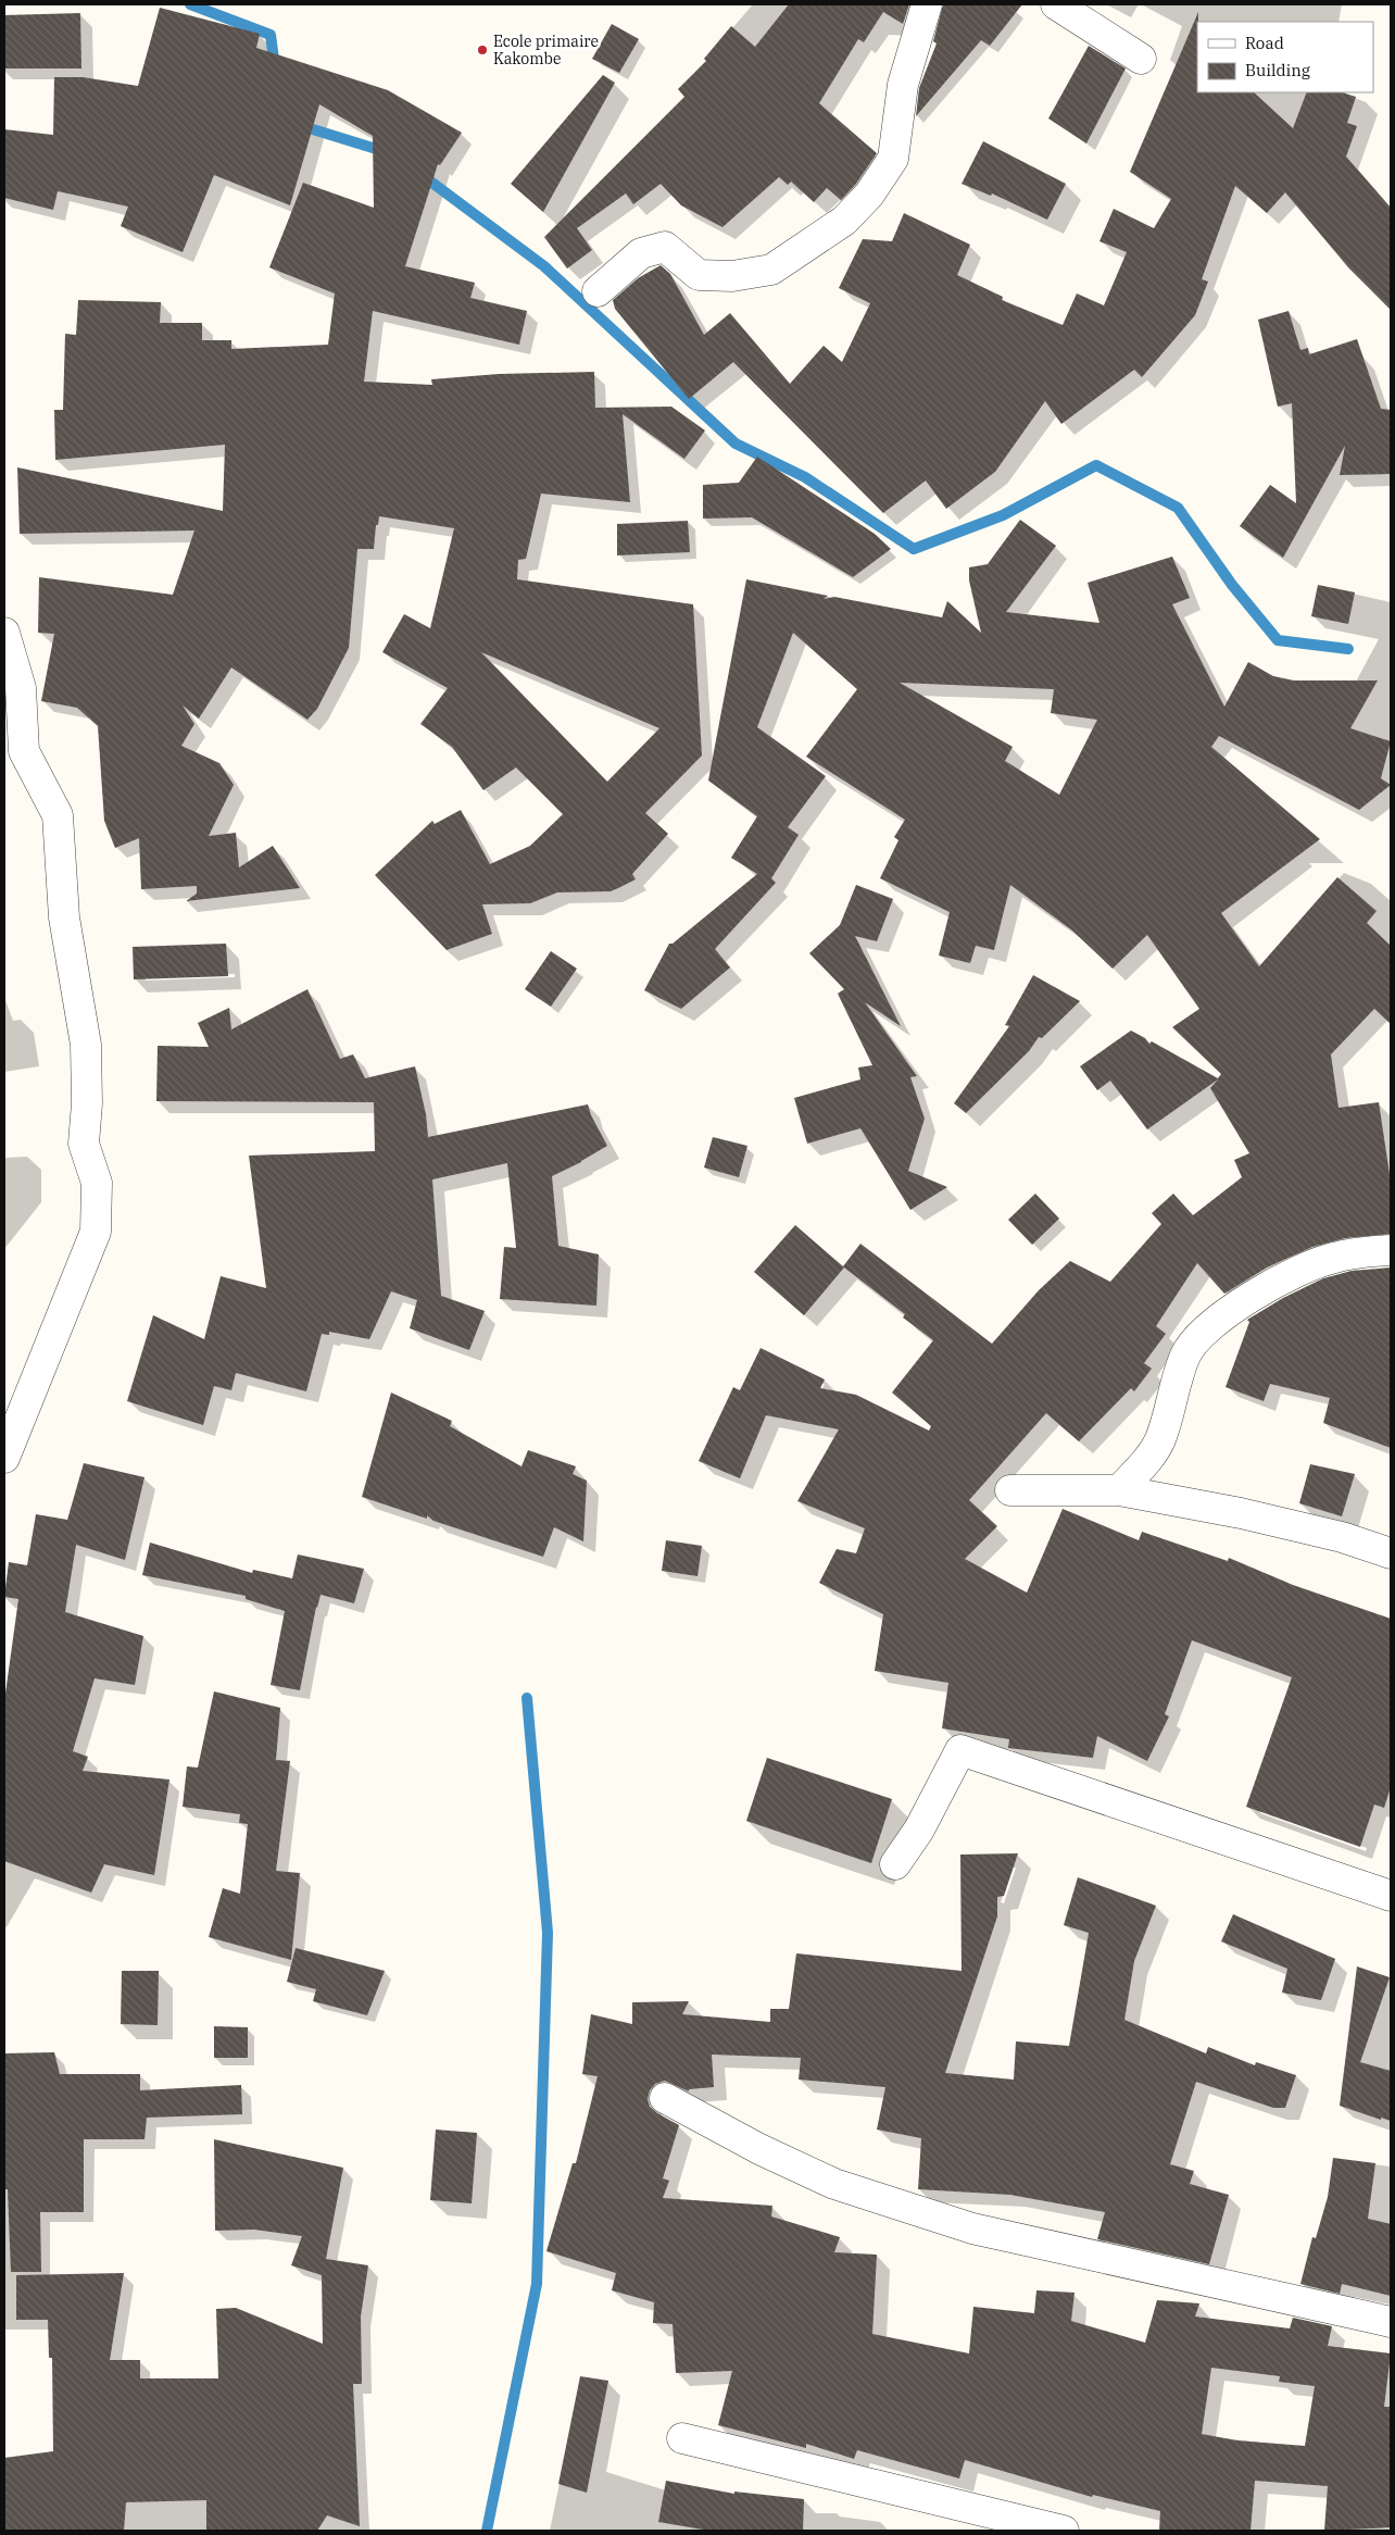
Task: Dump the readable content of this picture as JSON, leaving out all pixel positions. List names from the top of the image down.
{
  "places": ["Ecole primaire Kakombe"],
  "legend": ["Road", "Building"]
}
